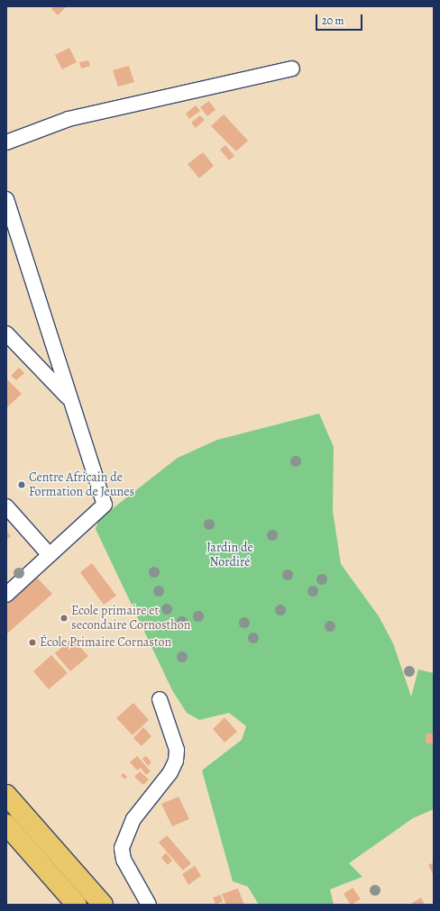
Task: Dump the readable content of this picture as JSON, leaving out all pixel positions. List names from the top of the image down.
{
  "parks": ["Jardin de Nordiré"],
  "places": ["Centre Africain de Formation de Jeunes", "Ecole primaire et secondaire Cornosthon", "École Primaire Cornaston"],
  "scale_bar": "20 m"
}
